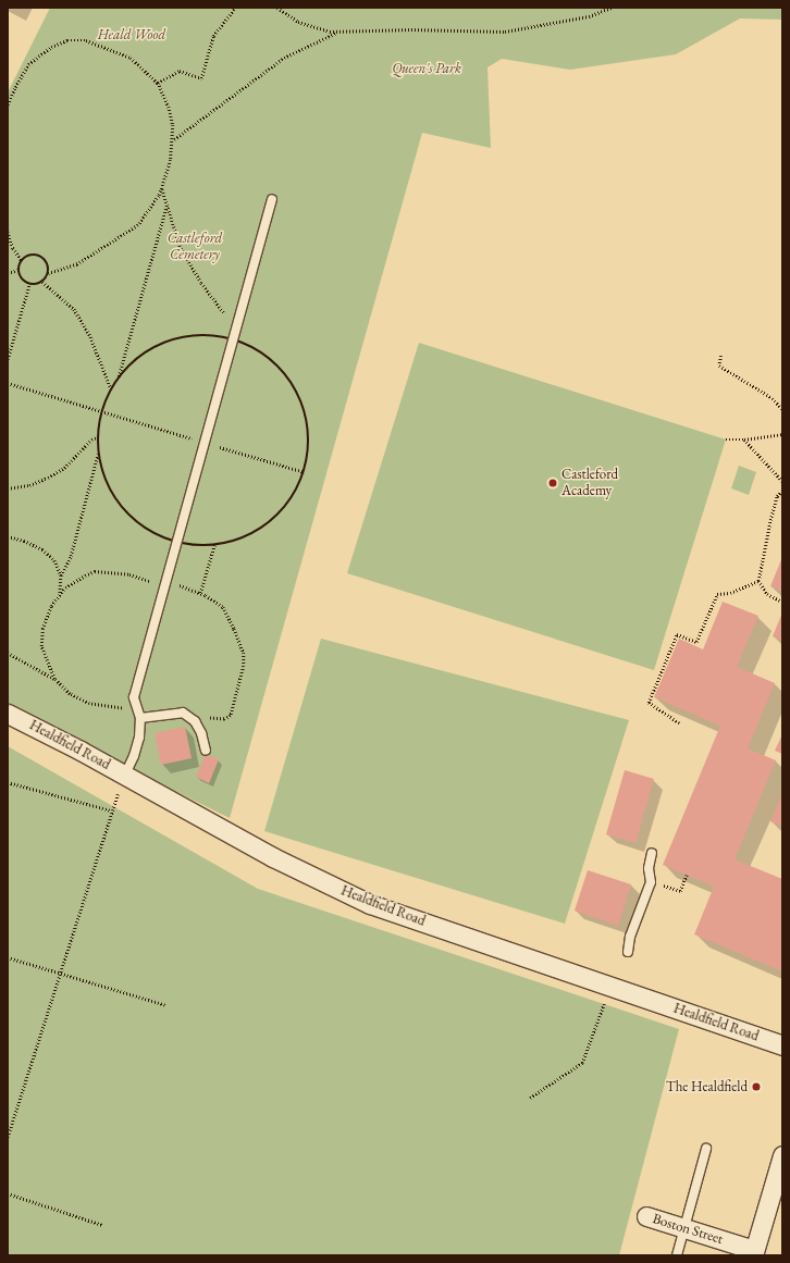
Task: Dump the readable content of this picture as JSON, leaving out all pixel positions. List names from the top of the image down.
{
  "streets": {
    "street": ["Healdfield Road", "Boston Street"]
  },
  "parks": ["Heald Wood", "Queen's Park", "Castleford Cemetery"],
  "places": ["Castleford Academy", "The Healdfield"]
}
